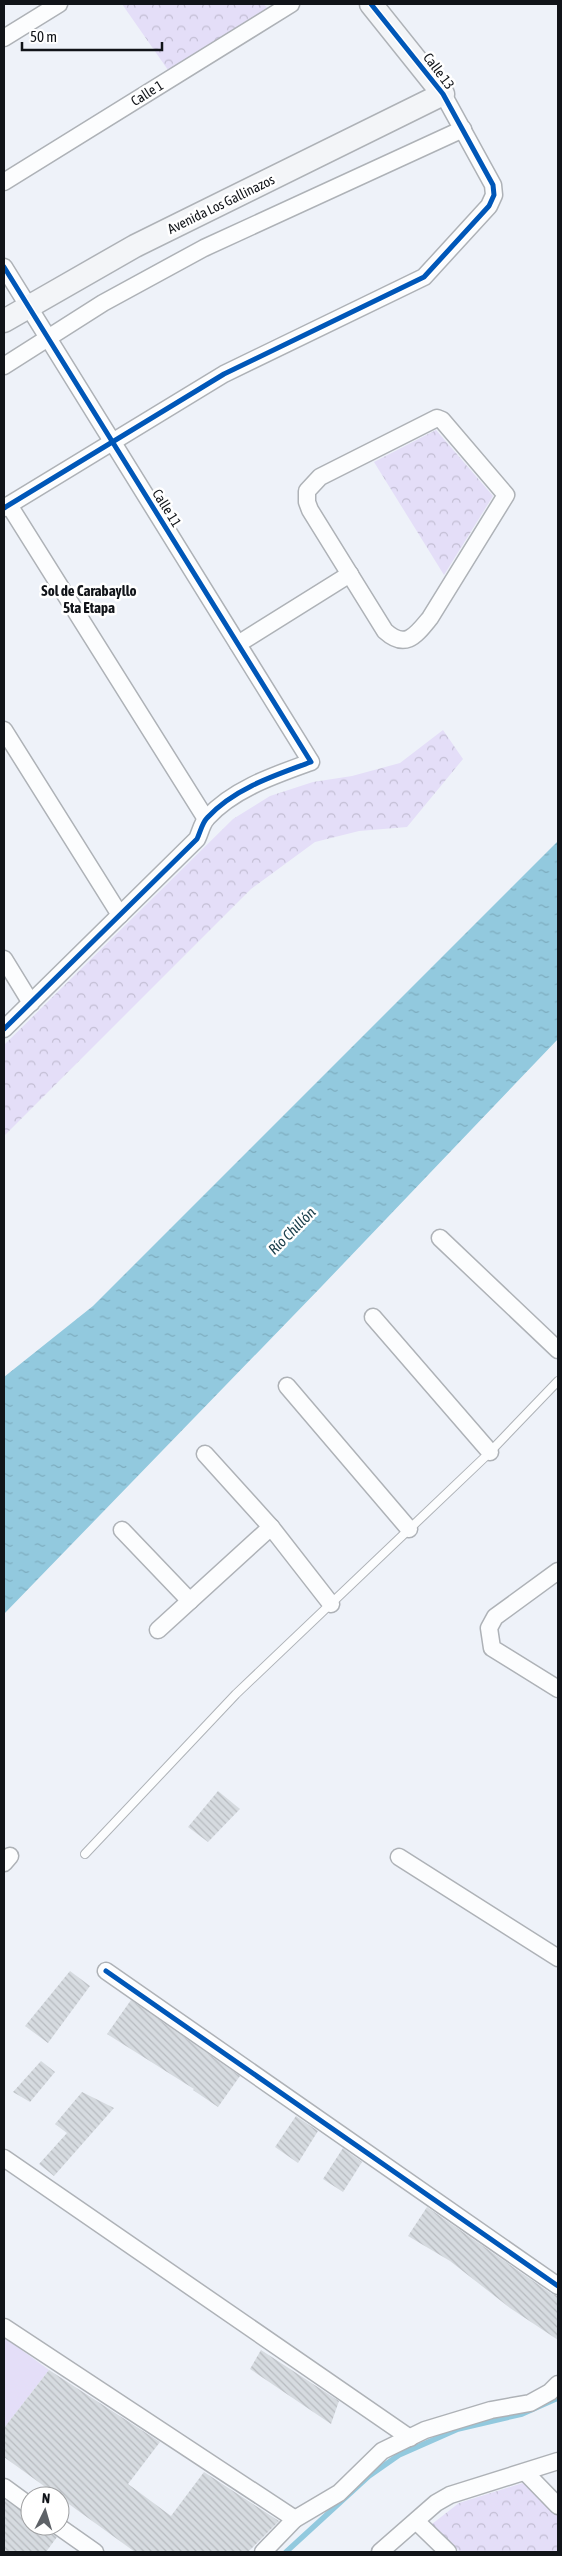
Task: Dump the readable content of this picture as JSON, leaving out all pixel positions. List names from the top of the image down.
{
  "streets": {
    "street": [
      "Calle 13",
      "Calle 1",
      "Avenida Los Gallinazos",
      "Calle 11"
    ]
  },
  "crossings": [
    ["Calle 13", "Avenida Los Gallinazos"],
    ["Calle 13", "Calle 11"],
    ["Avenida Los Gallinazos", "Calle 11"]
  ],
  "districts": ["Sol de Carabayllo 5ta Etapa"],
  "water": ["Río Chillón"],
  "scale_bar": "50 m",
  "north": "top"
}
